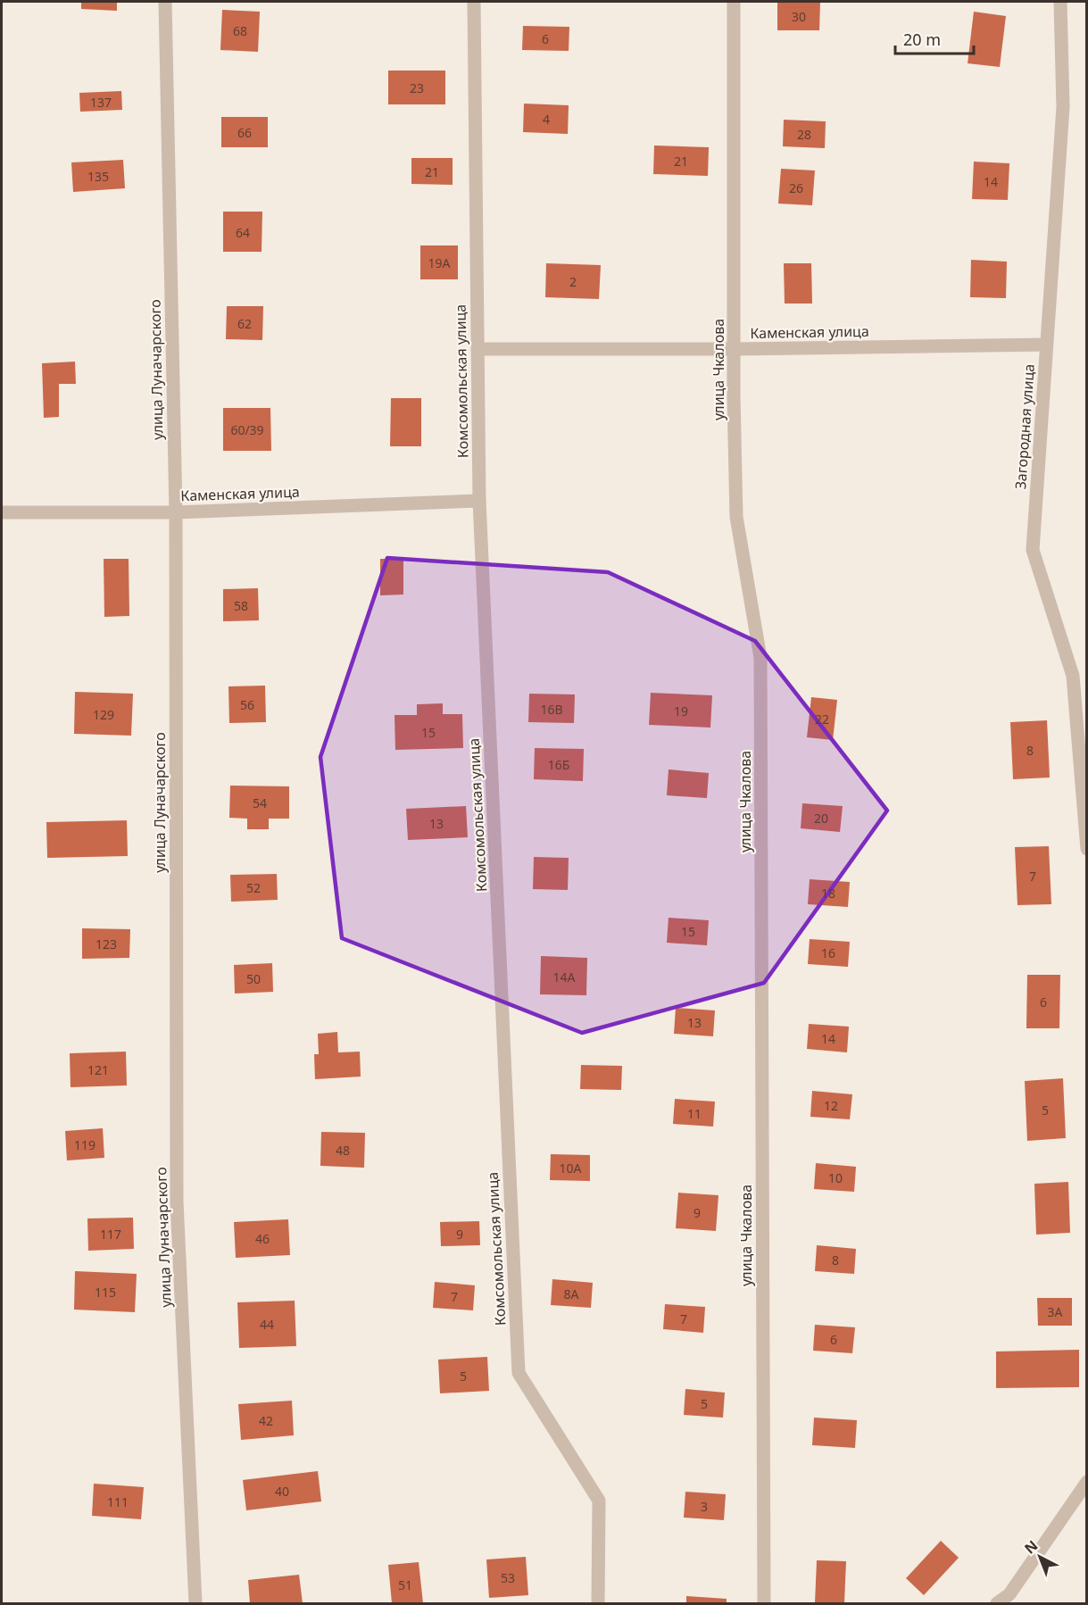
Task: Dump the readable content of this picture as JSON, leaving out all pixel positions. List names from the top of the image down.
{
  "streets": {
    "street": [
      "Каменская улица",
      "улица Луначарского",
      "улица Чкалова",
      "Комсомольская улица",
      "Загородная улица"
    ]
  },
  "crossings": [
    ["Каменская улица", "улица Луначарского"],
    ["Каменская улица", "улица Чкалова"],
    ["Каменская улица", "Комсомольская улица"],
    ["Каменская улица", "Загородная улица"]
  ],
  "house_numbers": [
    "30",
    "68",
    "6",
    "23",
    "137",
    "4",
    "66",
    "28",
    "21",
    "21",
    "135",
    "14",
    "26",
    "64",
    "19А",
    "2",
    "62",
    "60/39",
    "58",
    "56",
    "16В",
    "19",
    "129",
    "22",
    "15",
    "8",
    "16Б",
    "54",
    "20",
    "13",
    "7",
    "52",
    "18",
    "15",
    "123",
    "16",
    "14А",
    "50",
    "6",
    "13",
    "14",
    "121",
    "12",
    "5",
    "11",
    "119",
    "48",
    "10А",
    "10",
    "9",
    "117",
    "9",
    "46",
    "8",
    "115",
    "8А",
    "7",
    "3А",
    "7",
    "44",
    "6",
    "5",
    "5",
    "42",
    "40",
    "111",
    "3",
    "53",
    "51"
  ],
  "scale_bar": "20 m",
  "north": "top left"
}
